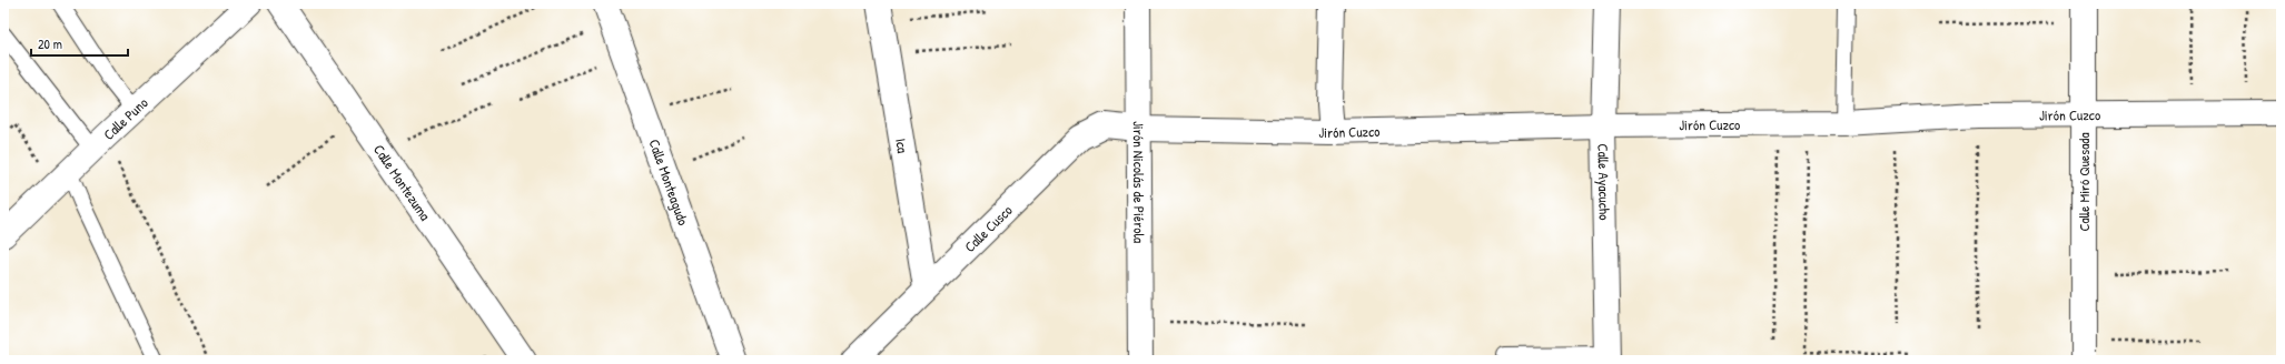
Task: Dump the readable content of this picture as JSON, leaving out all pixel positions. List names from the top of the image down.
{
  "streets": {
    "street": [
      "Jirón Cuzco",
      "Calle Puno",
      "Ica",
      "Calle Montezuma",
      "Calle Monteagudo",
      "Jirón Nicolás de Piérola",
      "Calle Ayacucho",
      "Calle Miró Quesada",
      "Calle Cusco"
    ]
  },
  "crossings": [
    ["Jirón Cuzco", "Jirón Nicolás de Piérola"],
    ["Jirón Cuzco", "Calle Ayacucho"],
    ["Jirón Cuzco", "Calle Miró Quesada"],
    ["Jirón Cuzco", "Calle Cusco"],
    ["Ica", "Calle Cusco"],
    ["Jirón Nicolás de Piérola", "Calle Cusco"]
  ],
  "scale_bar": "20 m"
}
